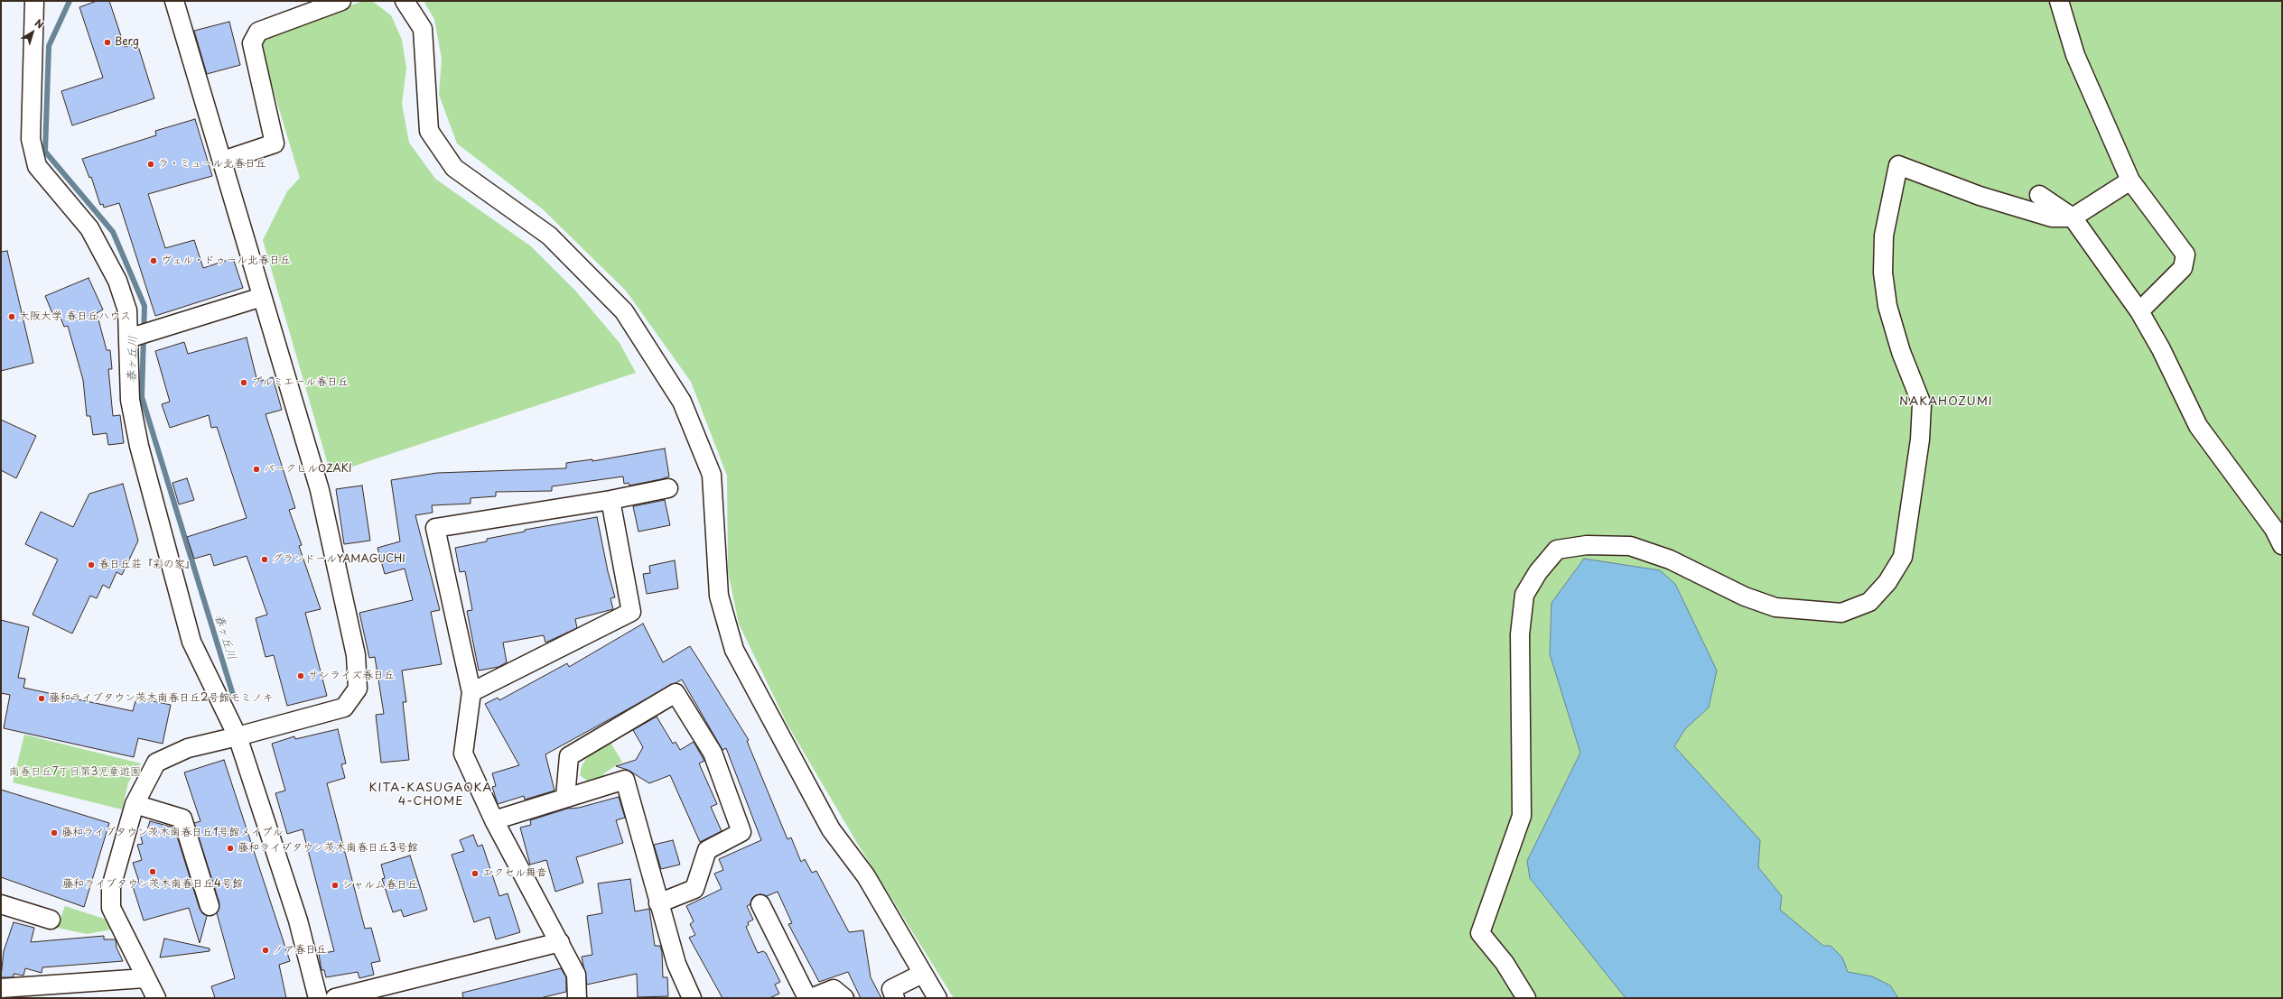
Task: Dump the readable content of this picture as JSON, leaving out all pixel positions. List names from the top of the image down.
{
  "districts": ["NAKAHOZUMI", "KITA-KASUGAOKA 4-CHOME"],
  "water": ["春ヶ丘川"],
  "parks": ["南春日丘7丁目第3児童遊園"],
  "places": [
    "Berg",
    "ラ・ミュール北春日丘",
    "ヴェル・ドゥール北春日丘",
    "大阪大学 春日丘ハウス",
    "プルミエール春日丘",
    "パークヒルOZAKI",
    "グランドールYAMAGUCHI",
    "春日丘荘『彩の家』",
    "サンライズ春日丘",
    "藤和ライブタウン茨木南春日丘2号館モミノキ",
    "藤和ライブタウン茨木南春日丘1号館メイプル",
    "藤和ライブタウン茨木南春日丘3号館",
    "藤和ライブタウン茨木南春日丘4号館",
    "エクセル舞音",
    "シャルム春日丘",
    "ノア春日丘"
  ],
  "north": "top right"
}
